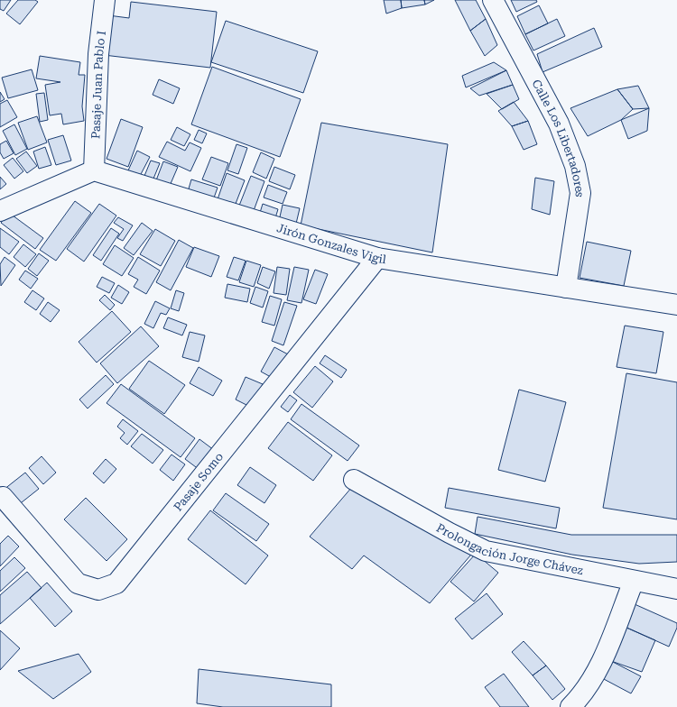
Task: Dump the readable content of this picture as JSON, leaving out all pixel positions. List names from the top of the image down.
{
  "streets": {
    "street": [
      "Pasaje Juan Pablo I",
      "Calle Los Libertadores",
      "Jirón Gonzales Vigil",
      "Pasaje Somo",
      "Prolongación Jorge Chávez"
    ]
  },
  "crossings": [
    ["Pasaje Juan Pablo I", "Jirón Gonzales Vigil"],
    ["Calle Los Libertadores", "Jirón Gonzales Vigil"],
    ["Jirón Gonzales Vigil", "Pasaje Somo"]
  ]
}
